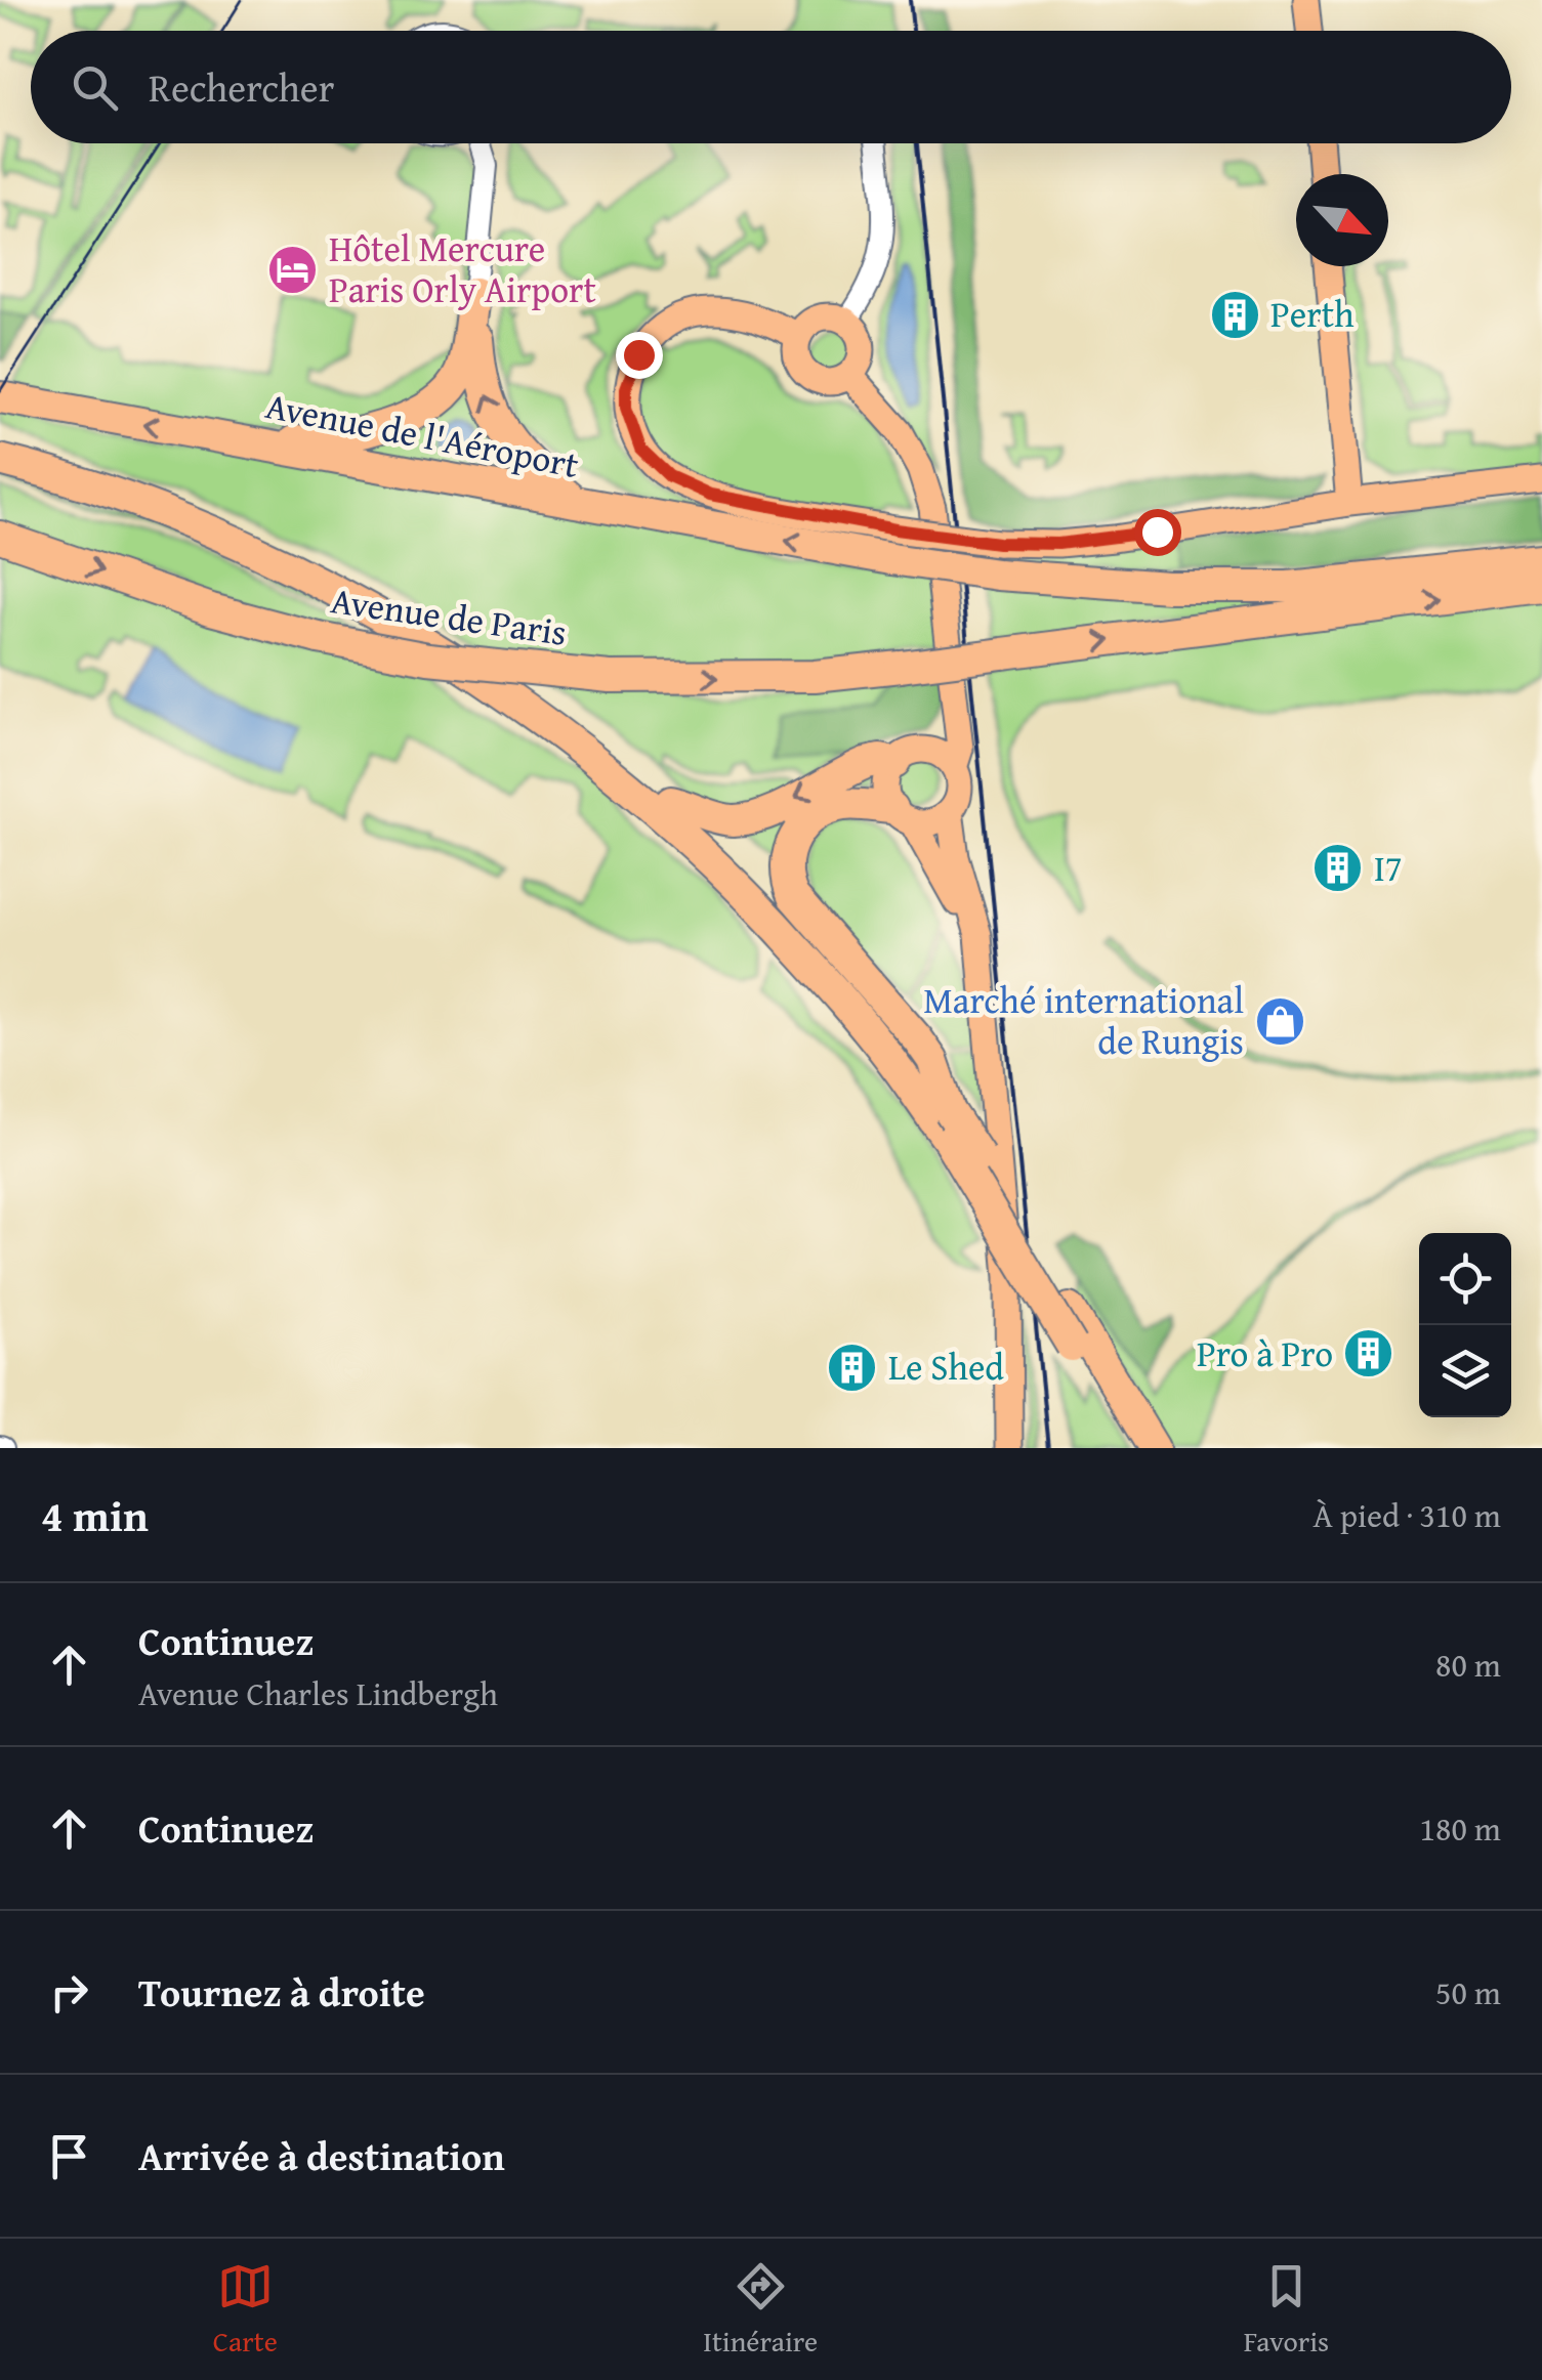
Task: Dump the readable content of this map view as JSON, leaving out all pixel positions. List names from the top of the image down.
{
  "streets": {
    "highway": ["Avenue de l'Aéroport", "Avenue de Paris"]
  },
  "one_way": ["Avenue de Paris"],
  "places": {
    "hotel": ["Hôtel Mercure Paris Orly Airport"],
    "building": [
      "Perth",
      "I7",
      "Pro à Pro",
      "Le Shed"
    ],
    "shop": ["Marché international de Rungis"]
  },
  "north": "bottom right",
  "page": {
    "search": "Rechercher",
    "heading": ["4 min", "À pied · 310 m"],
    "list": [
      ["Continuez", "Avenue Charles Lindbergh", "80 m"],
      ["Continuez", "180 m"],
      ["Tournez à droite", "50 m"],
      "Arrivée à destination"
    ],
    "nav": ["Carte", "Itinéraire", "Favoris"]
  }
}
